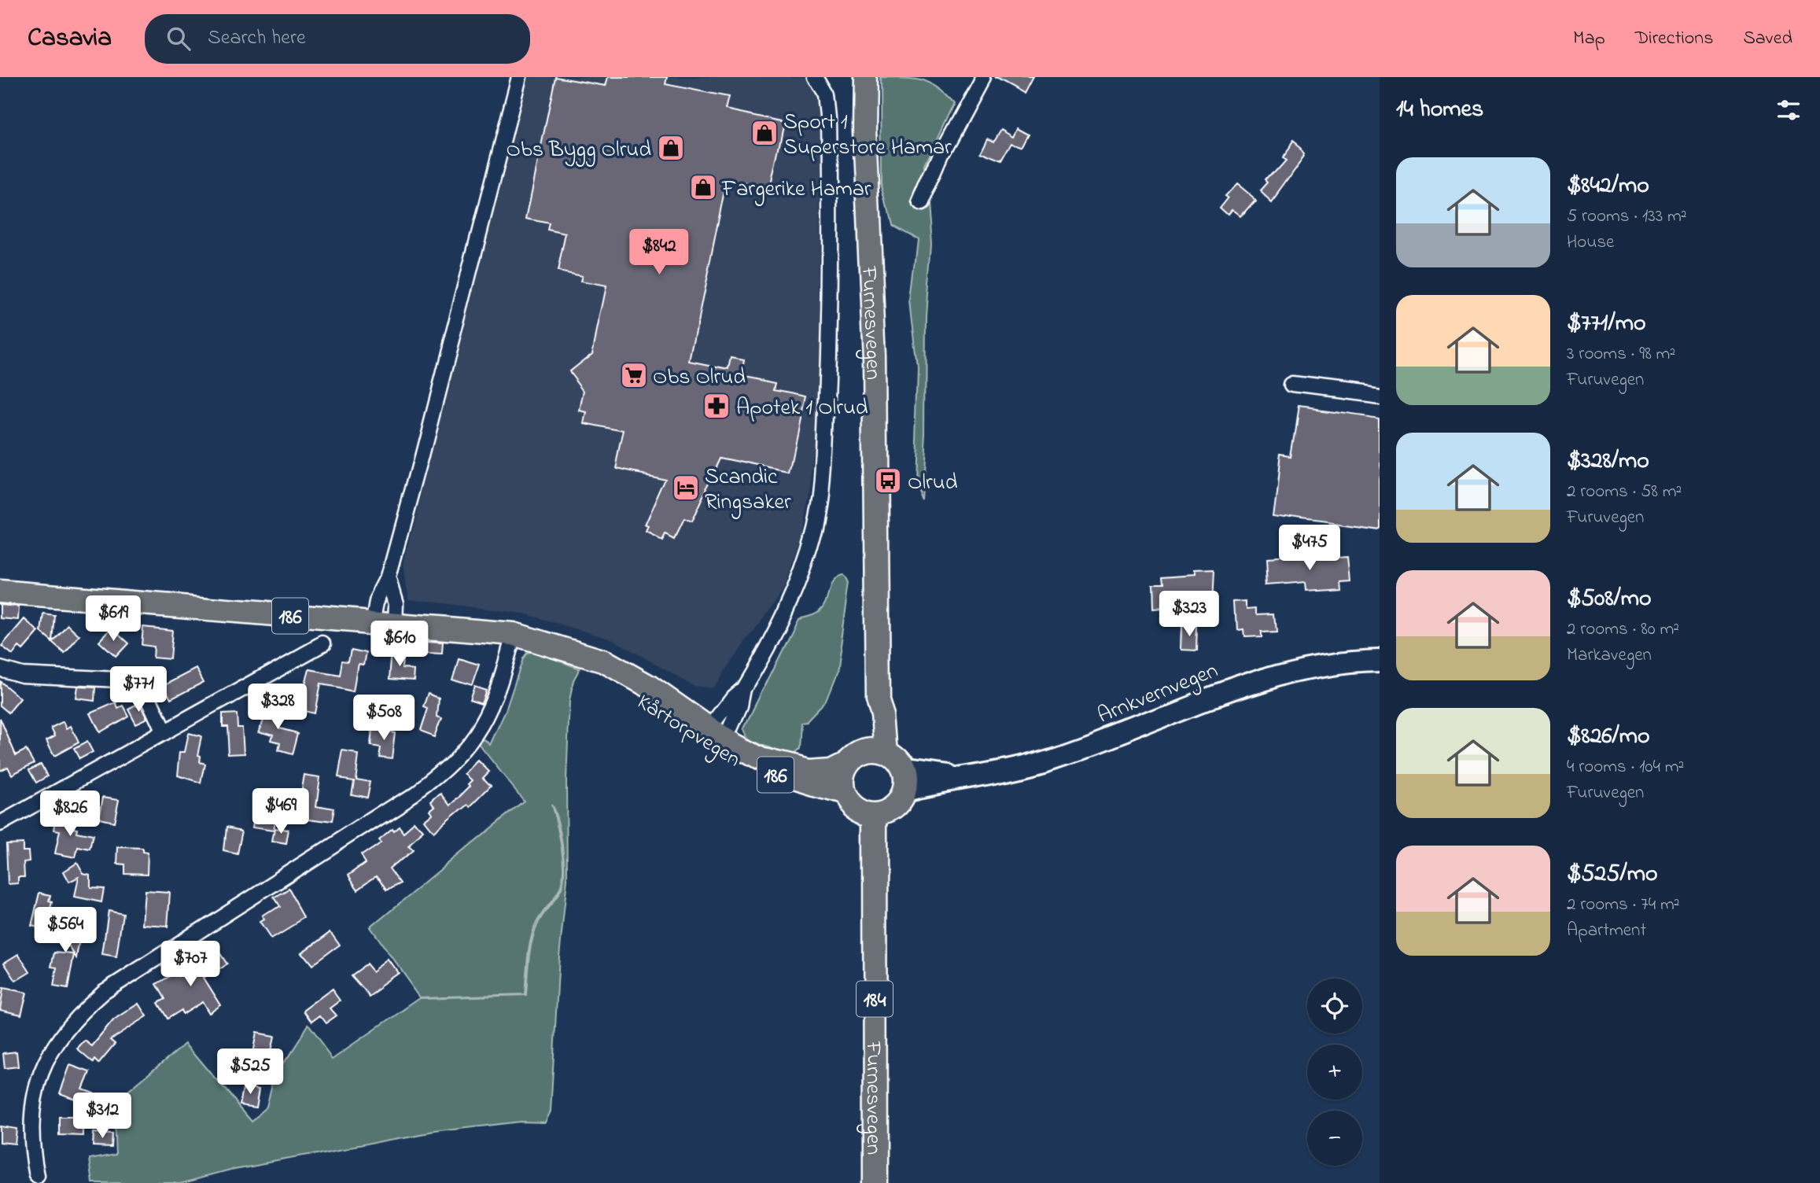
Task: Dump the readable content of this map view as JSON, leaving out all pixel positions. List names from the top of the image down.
{
  "streets": {
    "main road": [
      "Furnesvegen",
      "186",
      "Arnkvernvegen",
      "Kårtorpvegen",
      "184"
    ]
  },
  "crossings": [
    ["Furnesvegen", "Arnkvernvegen"],
    ["Furnesvegen", "Kårtorpvegen"],
    ["Arnkvernvegen", "Kårtorpvegen"]
  ],
  "places": {
    "shop": ["Sport 1 Superstore Hamar", "Obs Bygg Olrud", "Fargerike Hamar"],
    "supermarket": ["Obs Olrud"],
    "pharmacy": ["Apotek 1 Olrud"],
    "bus stop": ["Olrud"],
    "hotel": ["Scandic Ringsaker"]
  },
  "page": {
    "header": "Casavia",
    "search": "Search here",
    "nav": ["Map", "Directions", "Saved"],
    "heading": "14 homes",
    "list": [
      {
        "name": "$842/mo",
        "note": "5 rooms · 133 m² · House"
      },
      {
        "name": "$771/mo",
        "note": "3 rooms · 98 m² · Furuvegen"
      },
      {
        "name": "$328/mo",
        "note": "2 rooms · 58 m² · Furuvegen"
      },
      {
        "name": "$508/mo",
        "note": "2 rooms · 80 m² · Markavegen"
      },
      {
        "name": "$826/mo",
        "note": "4 rooms · 104 m² · Furuvegen"
      },
      {
        "name": "$525/mo",
        "note": "2 rooms · 74 m² · Apartment"
      }
    ],
    "price": [
      "$842",
      "$475",
      "$323",
      "$619",
      "$610",
      "$771",
      "$328",
      "$508",
      "$469",
      "$826",
      "$564",
      "$707",
      "$525",
      "$312"
    ],
    "map_buttons": ["+", "−"]
  }
}
